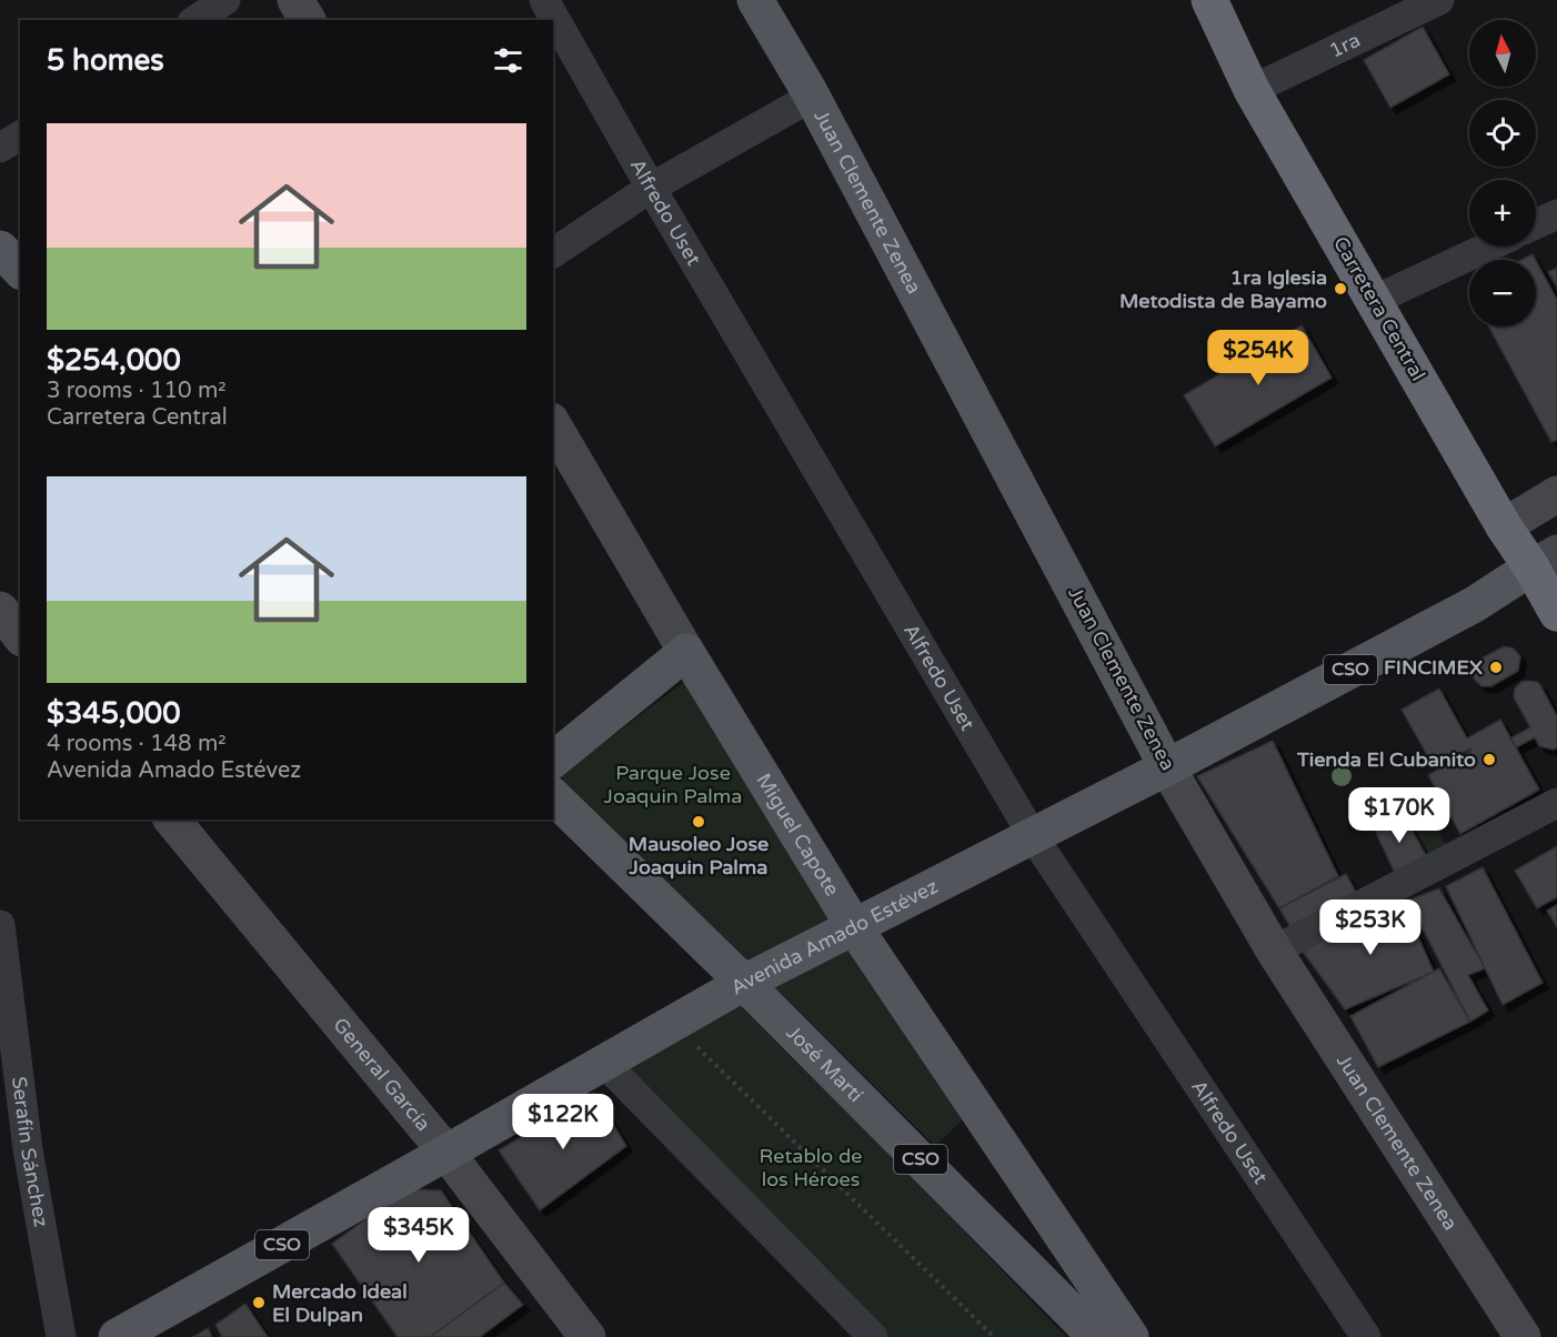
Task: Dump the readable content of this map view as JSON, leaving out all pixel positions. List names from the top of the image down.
{
  "streets": {
    "highway": ["Carretera Central"],
    "main road": [
      "Juan Clemente Zenea",
      "CSO",
      "Miguel Capote",
      "Avenida Amado Estévez",
      "José Martí"
    ],
    "street": [
      "1ra",
      "Alfredo Uset",
      "General García",
      "Serafín Sánchez"
    ]
  },
  "crossings": [
    ["1ra", "Carretera Central"],
    ["Juan Clemente Zenea", "Avenida Amado Estévez"],
    ["Alfredo Uset", "Avenida Amado Estévez"],
    ["Carretera Central", "Avenida Amado Estévez"],
    ["Miguel Capote", "Avenida Amado Estévez"],
    ["Avenida Amado Estévez", "José Martí"],
    ["Avenida Amado Estévez", "General García"]
  ],
  "parks": ["Parque Jose Joaquin Palma", "Retablo de los Héroes"],
  "places": [
    "1ra Iglesia Metodista de Bayamo",
    "FINCIMEX",
    "Tienda El Cubanito",
    "Mausoleo Jose Joaquin Palma",
    "Mercado Ideal El Dulpan"
  ],
  "north": "top",
  "page": {
    "map_buttons": ["+", "−"],
    "heading": "5 homes",
    "list": [
      {
        "name": "$254,000",
        "note": "3 rooms · 110 m² · Carretera Central"
      },
      {
        "name": "$345,000",
        "note": "4 rooms · 148 m² · Avenida Amado Estévez"
      }
    ],
    "price": [
      "$254K",
      "$170K",
      "$253K",
      "$122K",
      "$345K"
    ]
  }
}
